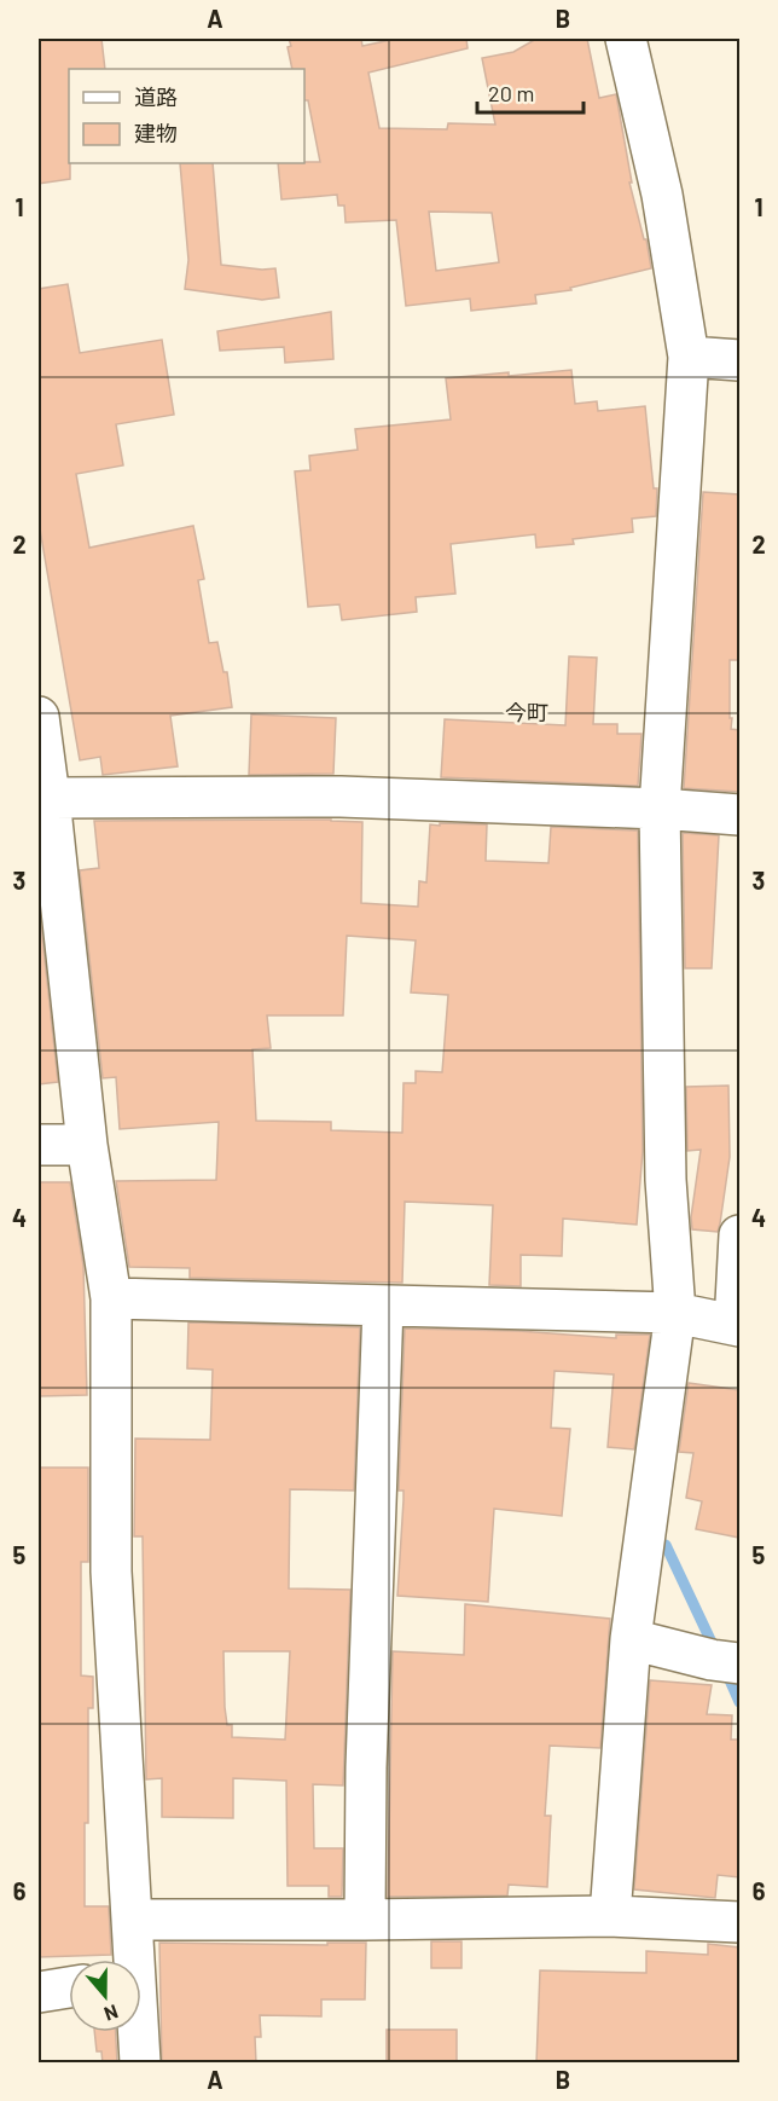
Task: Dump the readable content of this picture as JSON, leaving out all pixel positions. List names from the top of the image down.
{
  "districts": ["今町"],
  "legend": ["道路", "建物"],
  "scale_bar": "20 m",
  "north": "bottom",
  "grid": {
    "columns": ["A", "B"],
    "rows": [
      "1",
      "2",
      "3",
      "4",
      "5",
      "6"
    ]
  }
}
